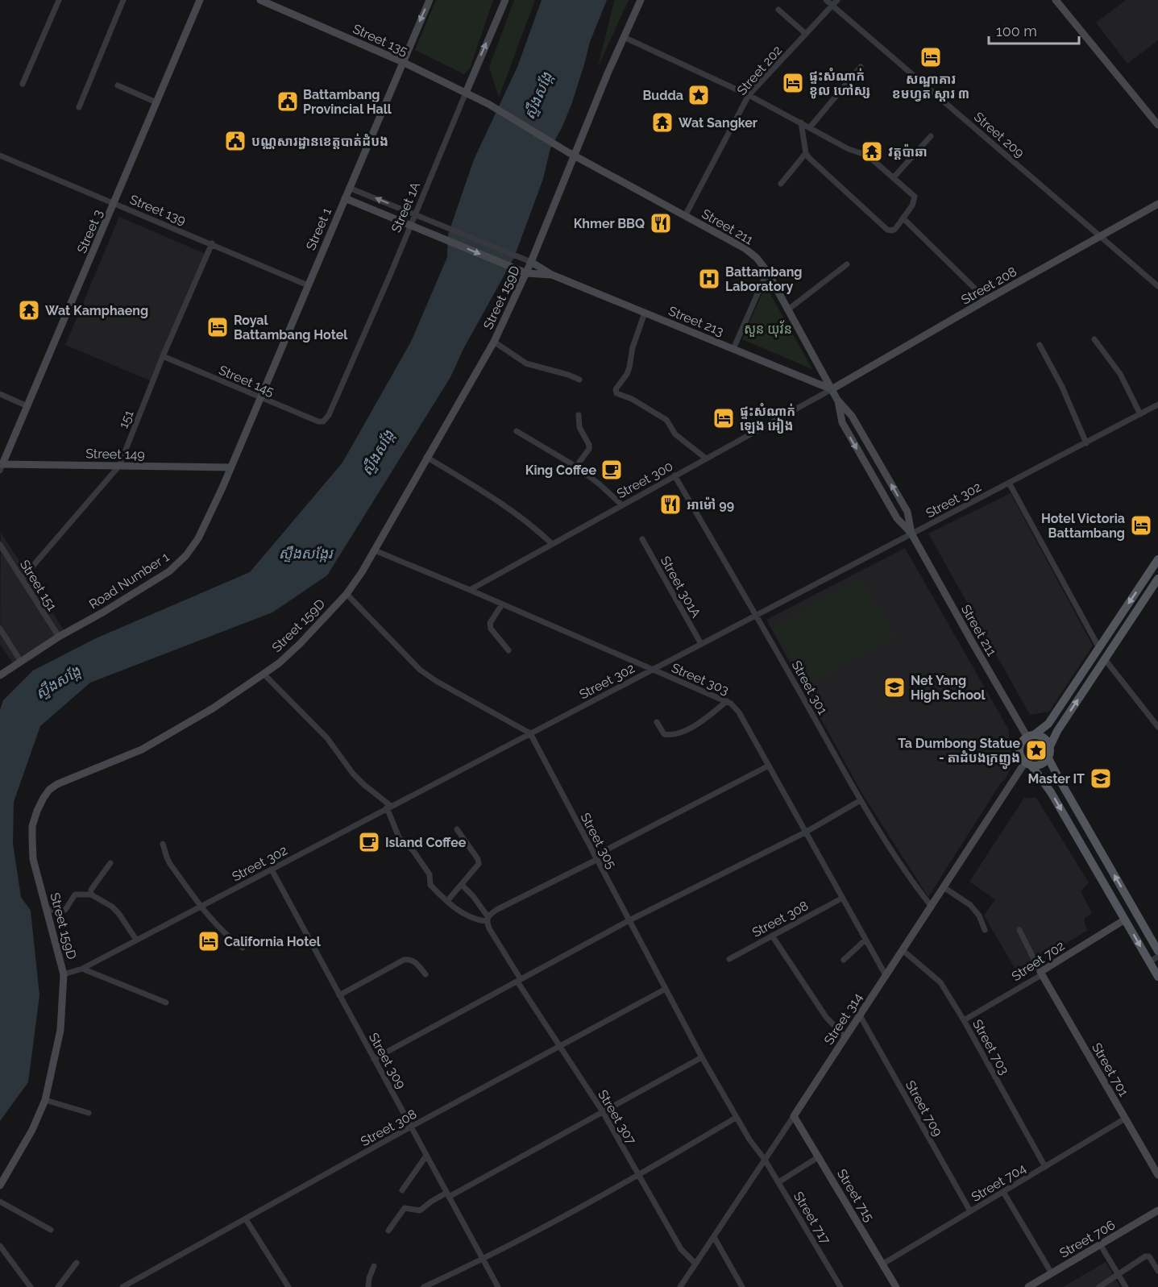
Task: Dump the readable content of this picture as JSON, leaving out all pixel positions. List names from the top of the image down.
{
  "streets": {
    "street": [
      "Street 135",
      "Street 202",
      "Street 209",
      "Street 1A",
      "Street 139",
      "Street 211",
      "Street 1",
      "Street 3",
      "Street 208",
      "Street 159D",
      "Street 213",
      "Street 145",
      "151",
      "Street 149",
      "Street 300",
      "Street 302",
      "Road Number 1",
      "Street 151",
      "Street 301A",
      "Street 303",
      "Street 301",
      "Street 305",
      "Street 308",
      "Street 702",
      "Street 314",
      "Street 703",
      "Street 309",
      "Street 701",
      "Street 709",
      "Street 307",
      "Street 704",
      "Street 715",
      "Street 717",
      "Street 706"
    ]
  },
  "crossings": [
    ["Street 135", "Street 1A"],
    ["Street 135", "Street 211"],
    ["Street 135", "Street 1"],
    ["Street 202", "Street 209"],
    ["Street 202", "Street 211"],
    ["Street 209", "Street 208"],
    ["Street 1A", "Street 213"],
    ["Street 1A", "Street 145"],
    ["Street 139", "Street 1"],
    ["Street 139", "Street 3"],
    ["Street 139", "151"],
    ["Street 211", "Street 208"],
    ["Street 211", "Street 159D"],
    ["Street 211", "Street 213"],
    ["Street 211", "Street 300"],
    ["Street 211", "Street 302"],
    ["Street 211", "Street 314"],
    ["Street 1", "Street 213"],
    ["Street 1", "Street 145"],
    ["Street 1", "Street 149"],
    ["Street 1", "Road Number 1"],
    ["Street 3", "Street 149"],
    ["Street 208", "Street 213"],
    ["Street 208", "Street 300"],
    ["Street 159D", "Street 213"],
    ["Street 159D", "Street 302"],
    ["Street 159D", "Street 303"],
    ["Street 213", "Street 300"],
    ["Street 145", "151"],
    ["151", "Street 149"],
    ["151", "Street 151"],
    ["Street 149", "Road Number 1"],
    ["Street 300", "Street 303"],
    ["Street 300", "Street 301"],
    ["Street 302", "Street 301A"],
    ["Street 302", "Street 303"],
    ["Street 302", "Street 301"],
    ["Street 302", "Street 305"],
    ["Street 302", "Street 309"],
    ["Road Number 1", "Street 151"],
    ["Street 303", "Street 308"],
    ["Street 303", "Street 314"],
    ["Street 301", "Street 314"],
    ["Street 305", "Street 308"],
    ["Street 305", "Street 314"],
    ["Street 305", "Street 717"],
    ["Street 308", "Street 309"],
    ["Street 308", "Street 307"],
    ["Street 702", "Street 703"],
    ["Street 702", "Street 701"],
    ["Street 314", "Street 703"],
    ["Street 314", "Street 709"],
    ["Street 314", "Street 307"],
    ["Street 314", "Street 715"],
    ["Street 314", "Street 717"],
    ["Street 703", "Street 704"],
    ["Street 701", "Street 704"],
    ["Street 709", "Street 704"],
    ["Street 704", "Street 715"]
  ],
  "water": ["ស្ទឹងសង្កែ", "ស្ទឹងសង្កែរ"],
  "parks": ["សួន យុវ័ន"],
  "places": {
    "hotel": [
      "សណ្ឋាគារ ខមហ្វត ស្តារ ៣",
      "ផ្ទះសំណាក់ ខូល ហៅស្ស",
      "Royal Battambang Hotel",
      "ផ្ទះសំណាក់ ឡេង អៀង",
      "Hotel Victoria Battambang",
      "California Hotel"
    ],
    "place": ["Budda", "Ta Dumbong Statue - តាដំបងក្រញូង"],
    "public building": ["Battambang Provincial Hall", "បណ្ណសារដ្ឋានខេត្តបាត់ដំបង"],
    "temple": ["Wat Sangker", "វត្តប៉ាឆា", "Wat Kamphaeng"],
    "restaurant": ["Khmer BBQ", "អាម៉ៅ 99"],
    "hospital": ["Battambang Laboratory"],
    "cafe": ["King Coffee", "Island Coffee"],
    "school or university": ["Net Yang High School", "Master IT"]
  },
  "scale_bar": "100 m"
}
